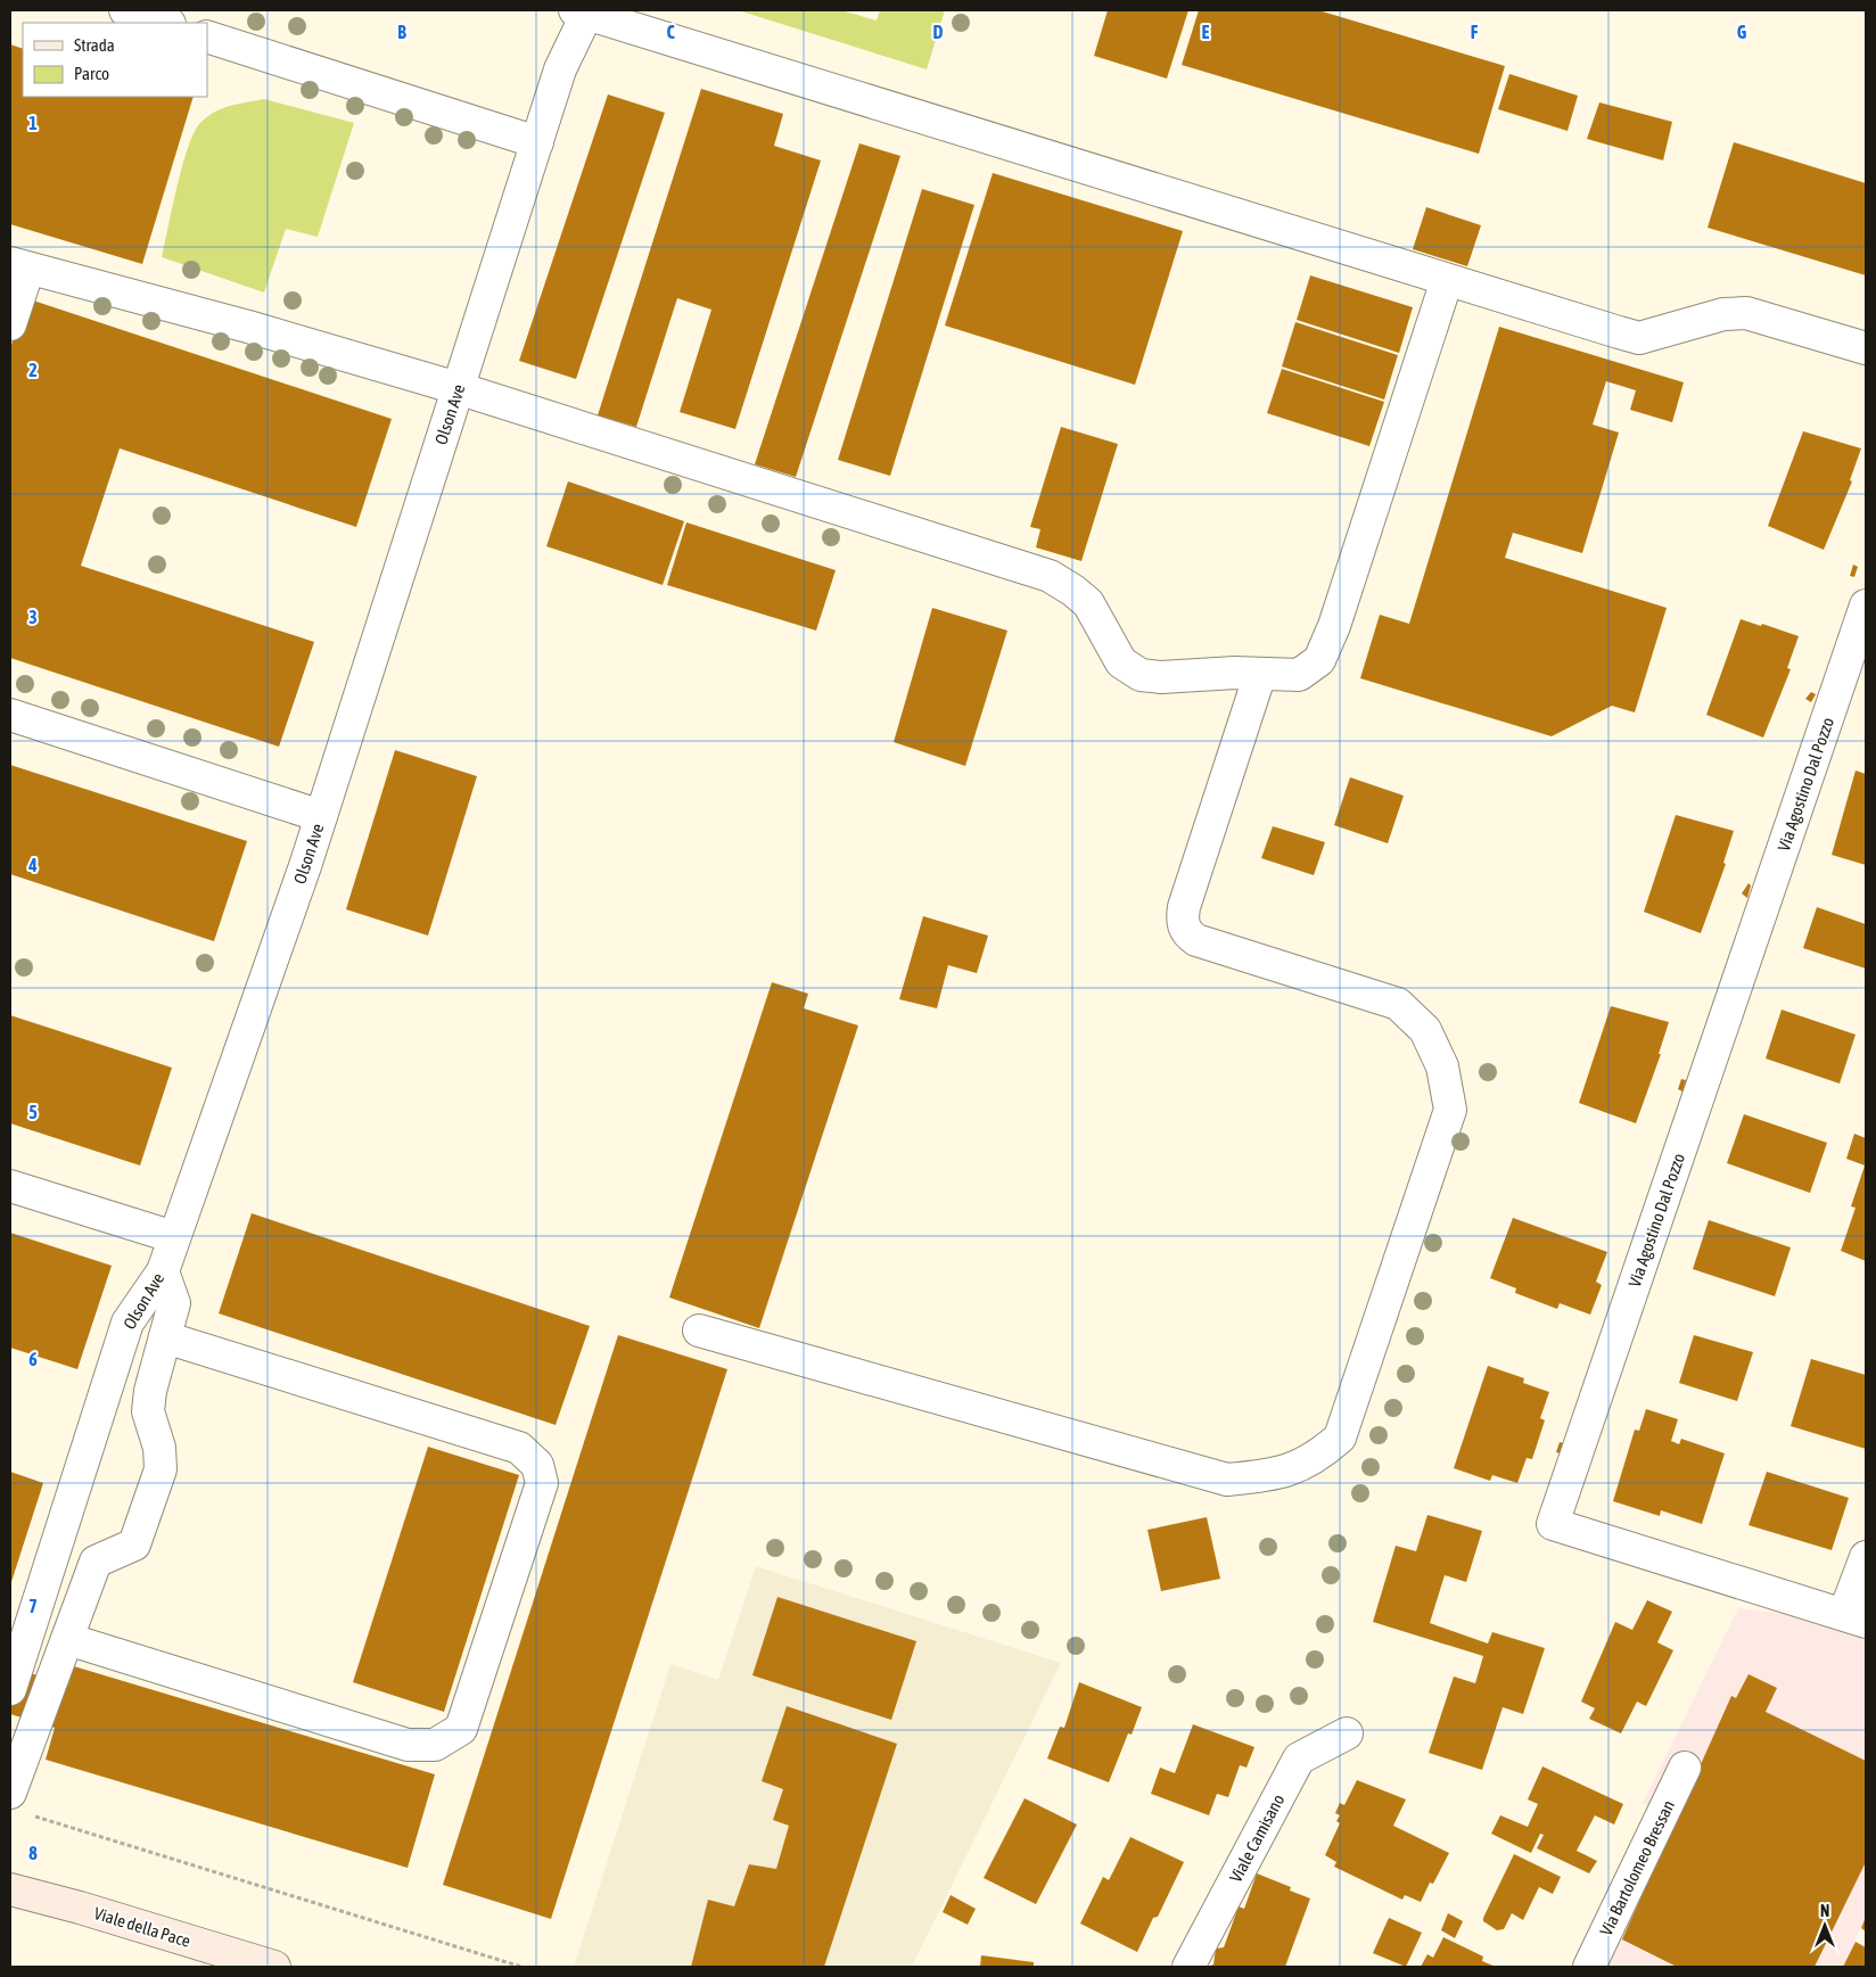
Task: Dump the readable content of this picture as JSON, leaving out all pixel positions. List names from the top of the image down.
{
  "streets": {
    "main road": ["Viale della Pace"],
    "street": [
      "Olson Ave",
      "Via Agostino Dal Pozzo",
      "Viale Camisano",
      "Via Bartolomeo Bressan"
    ]
  },
  "legend": ["Strada", "Parco"],
  "north": "top",
  "grid": {
    "columns": [
      "B",
      "C",
      "D",
      "E",
      "F",
      "G"
    ],
    "rows": [
      "1",
      "2",
      "3",
      "4",
      "5",
      "6",
      "7",
      "8"
    ]
  }
}
